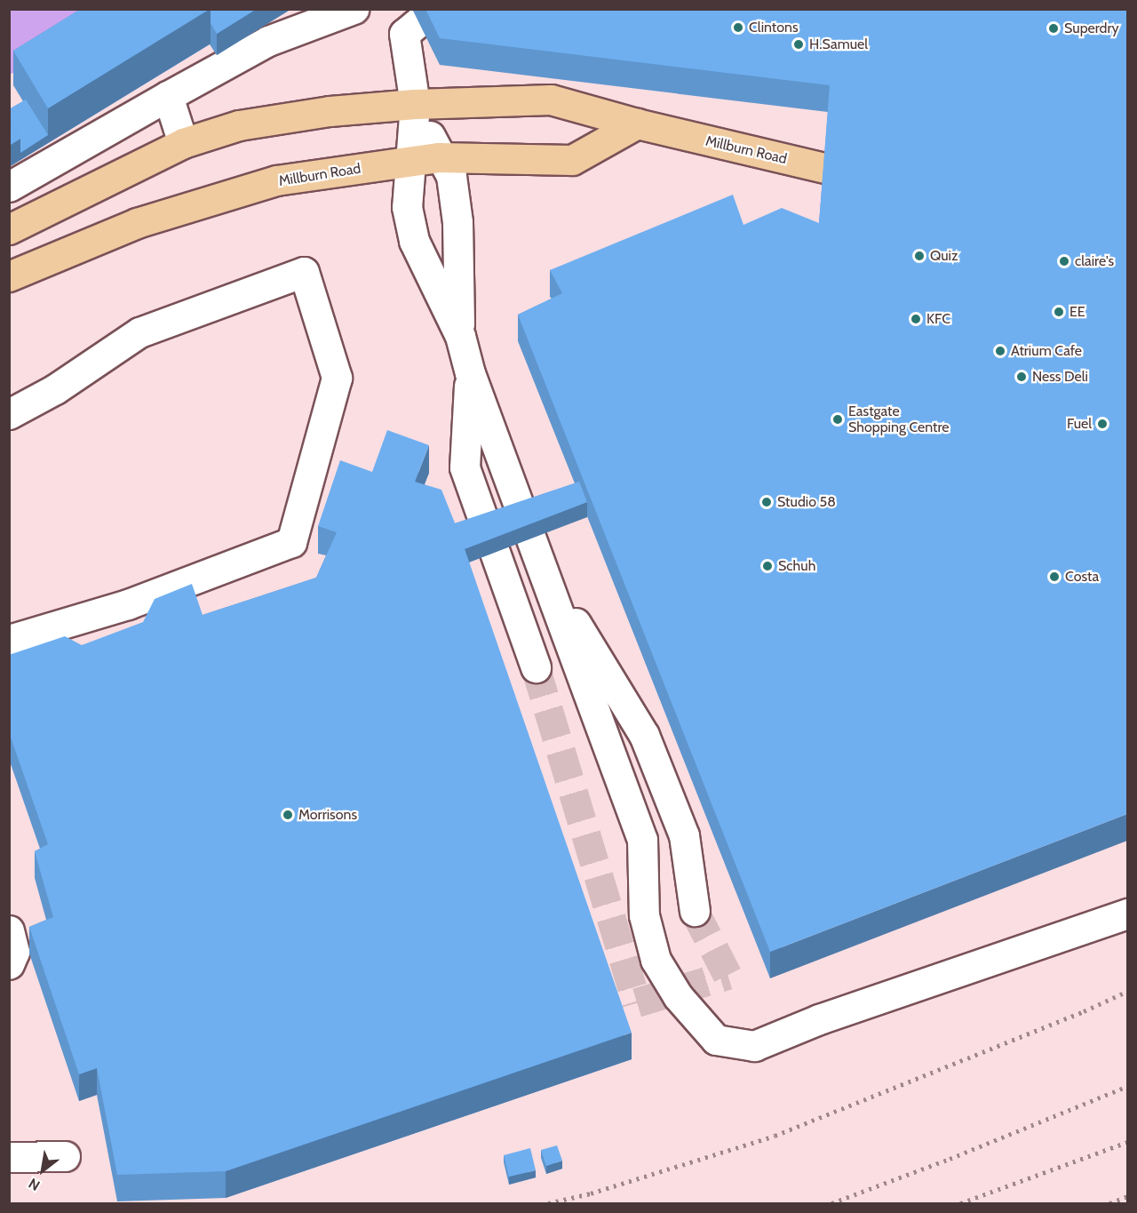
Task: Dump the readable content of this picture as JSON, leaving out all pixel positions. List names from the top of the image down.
{
  "streets": {
    "main road": ["Millburn Road"]
  },
  "places": [
    "Clintons",
    "Superdry",
    "H.Samuel",
    "Quiz",
    "claire's",
    "EE",
    "KFC",
    "Atrium Cafe",
    "Ness Deli",
    "Eastgate Shopping Centre",
    "Fuel",
    "Studio 58",
    "Schuh",
    "Costa",
    "Morrisons"
  ],
  "north": "bottom left"
}
